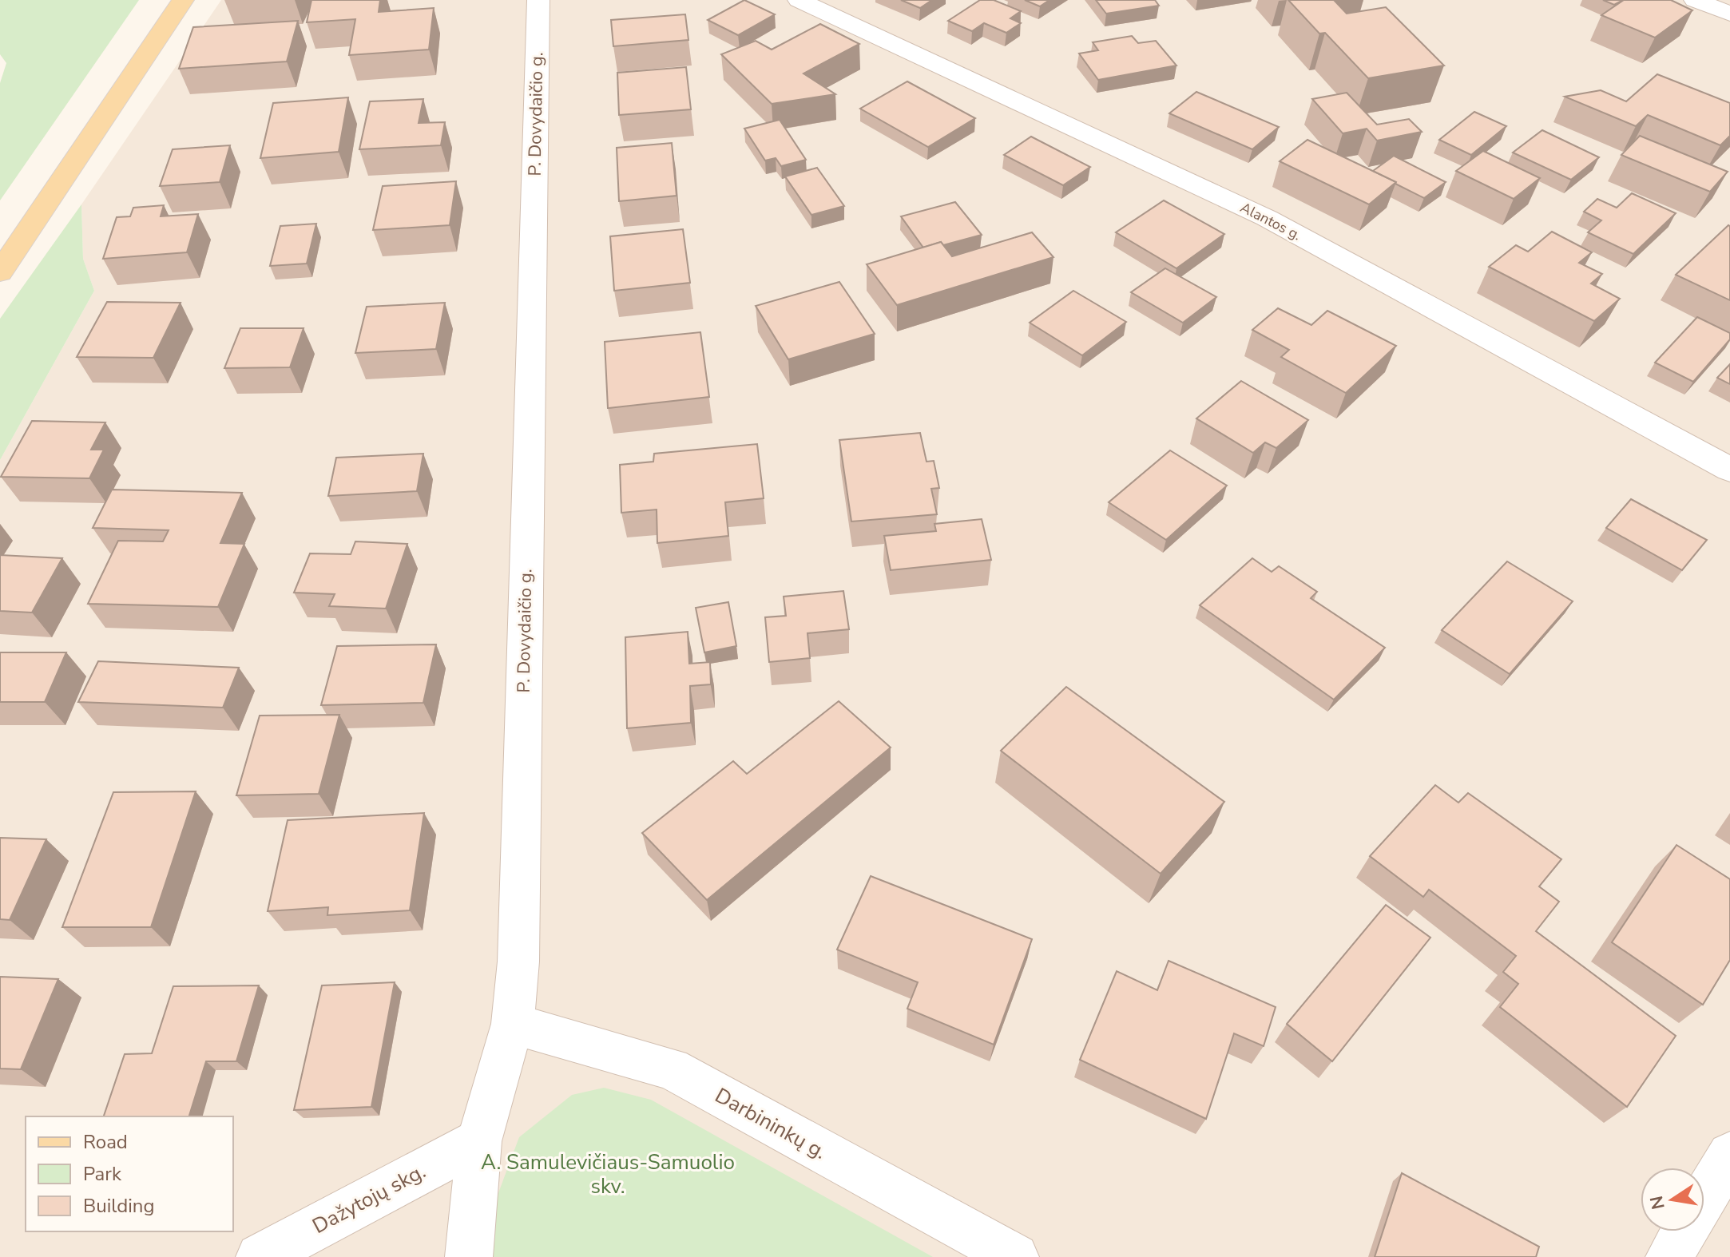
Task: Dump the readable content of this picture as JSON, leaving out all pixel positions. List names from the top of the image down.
{
  "streets": {
    "street": [
      "P. Dovydaičio g.",
      "Alantos g.",
      "Darbininkų g.",
      "Dažytojų skg."
    ]
  },
  "crossings": [
    ["P. Dovydaičio g.", "Darbininkų g."],
    ["P. Dovydaičio g.", "Dažytojų skg."]
  ],
  "parks": ["A. Samulevičiaus-Samuolio skv."],
  "legend": ["Road", "Park", "Building"],
  "north": "left"
}
